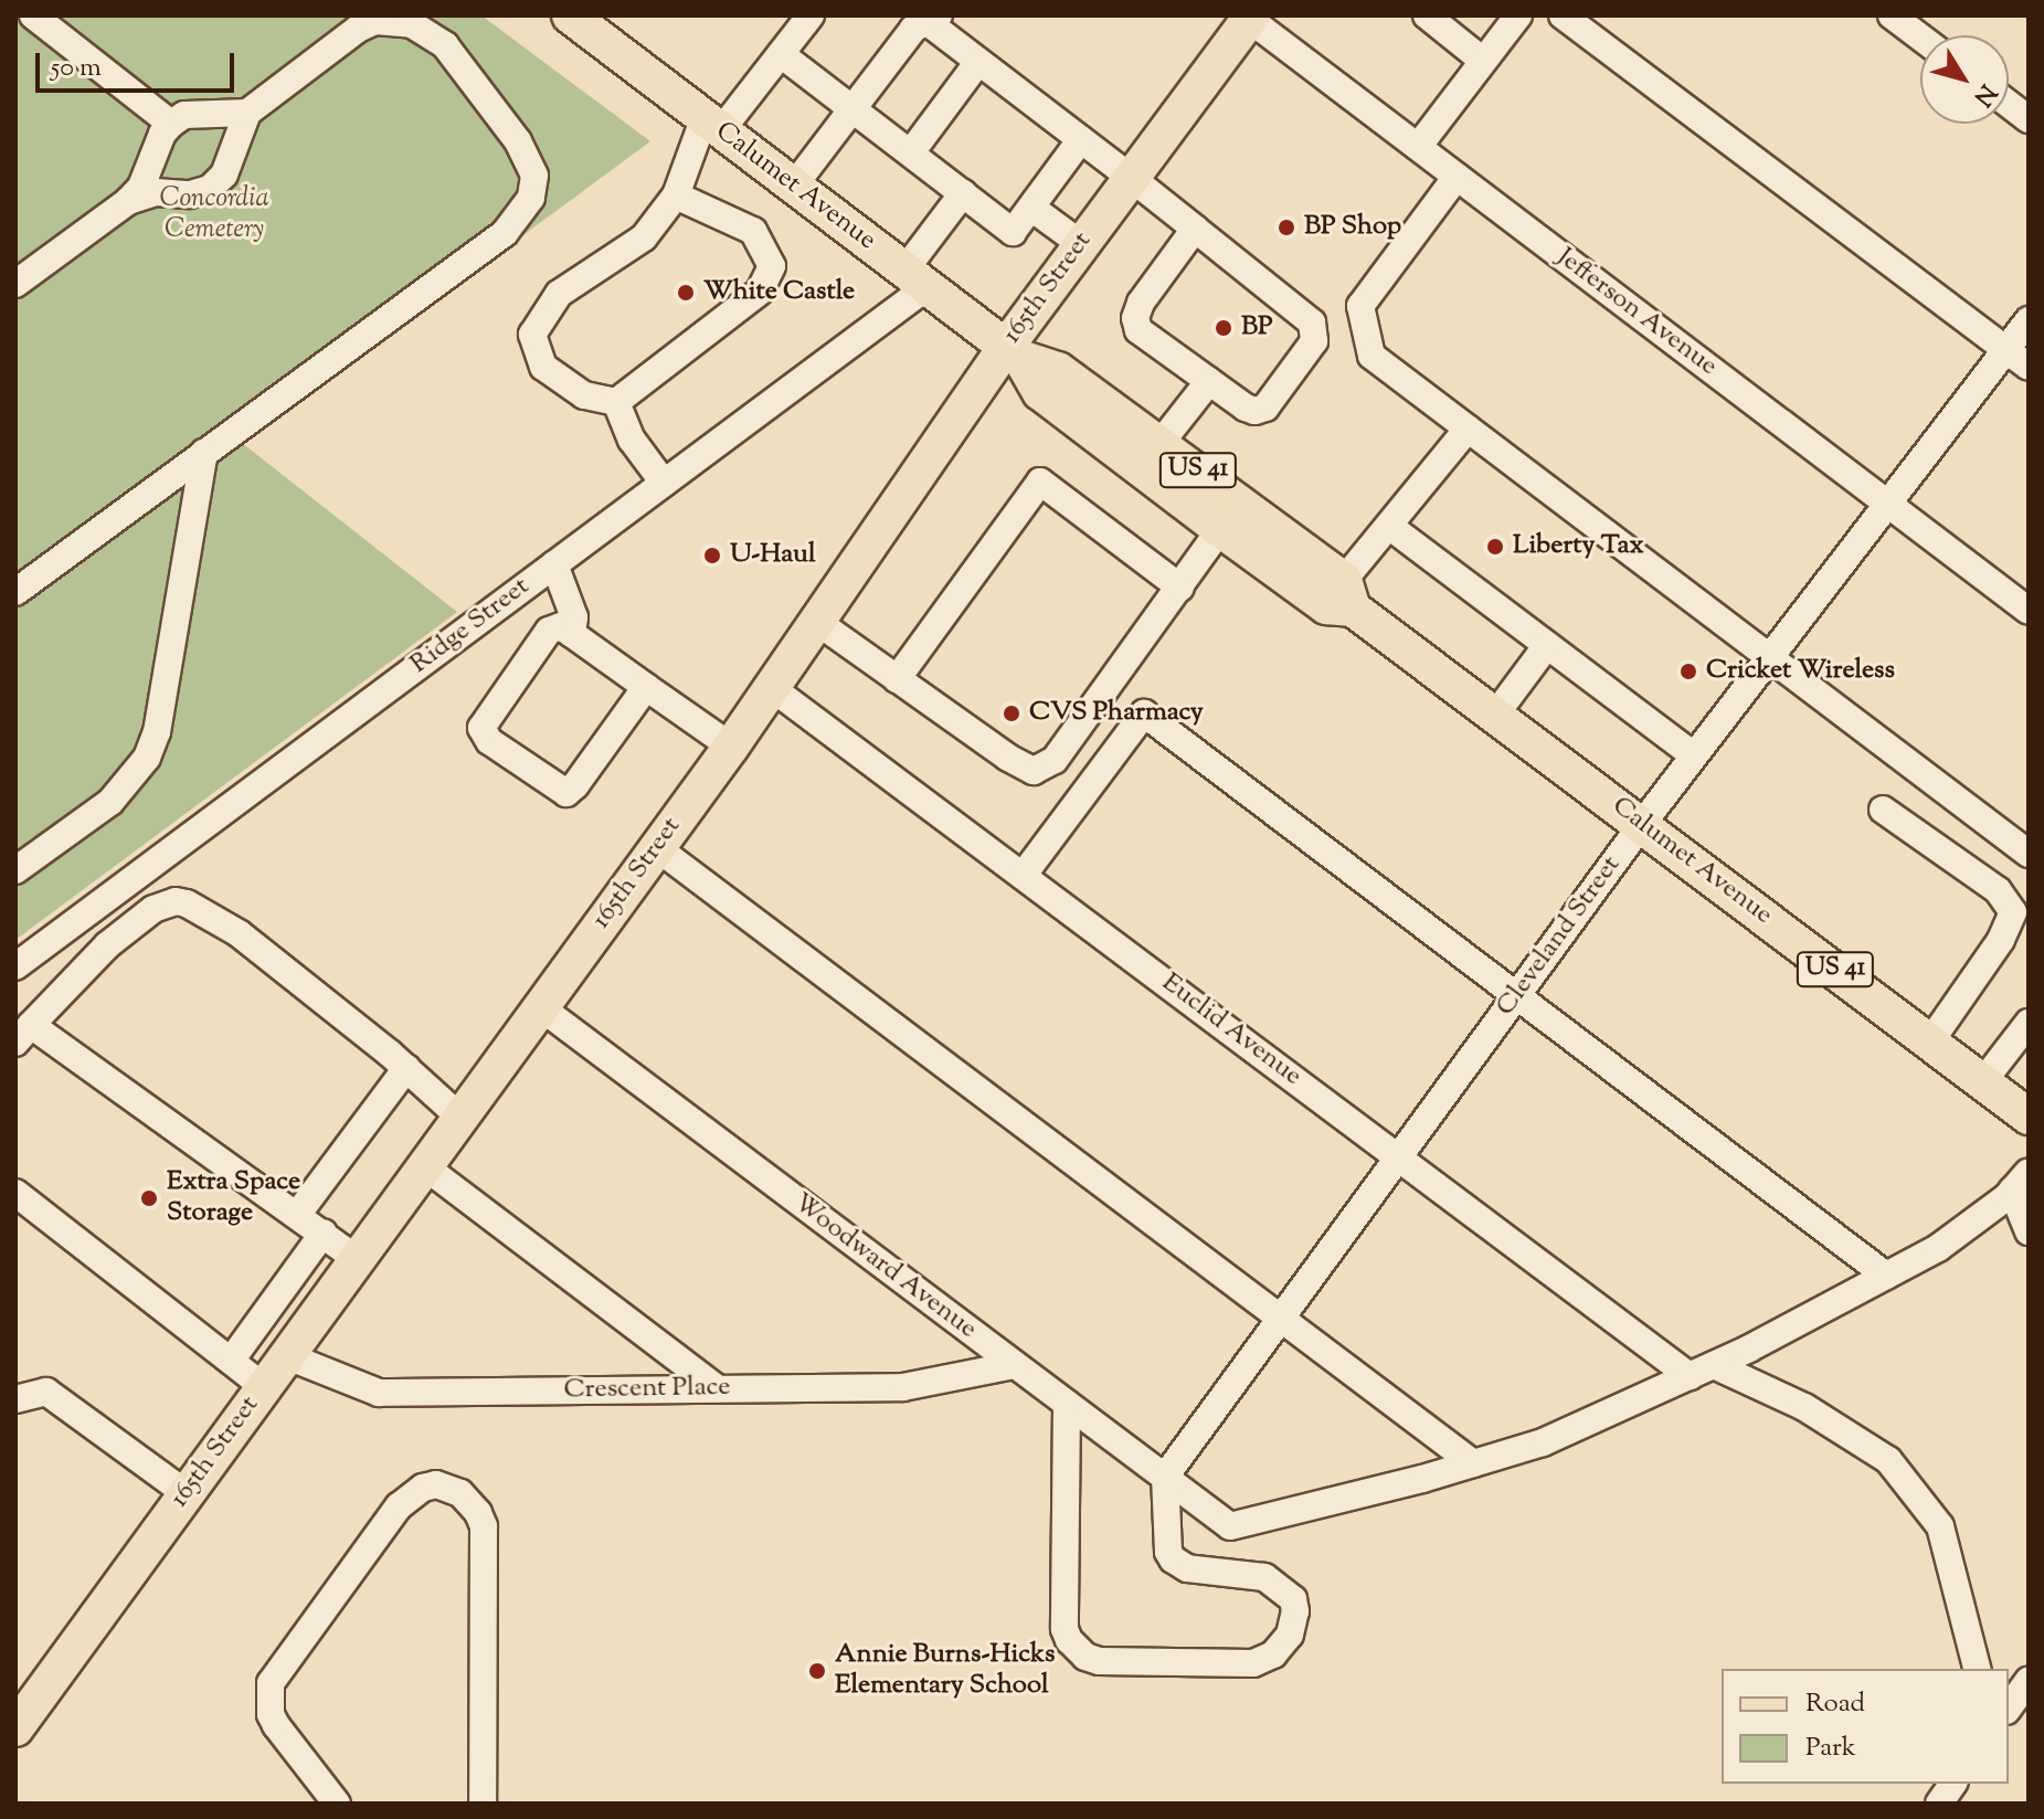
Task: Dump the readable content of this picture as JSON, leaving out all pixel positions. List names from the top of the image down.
{
  "streets": {
    "main road": ["Calumet Avenue", "165th Street", "US 41"],
    "street": [
      "Jefferson Avenue",
      "Ridge Street",
      "Cleveland Street",
      "Euclid Avenue",
      "Woodward Avenue",
      "Crescent Place"
    ]
  },
  "crossings": [
    ["Calumet Avenue", "165th Street"],
    ["Calumet Avenue", "Ridge Street"],
    ["Calumet Avenue", "Cleveland Street"],
    ["165th Street", "Jefferson Avenue"],
    ["165th Street", "Euclid Avenue"],
    ["165th Street", "Woodward Avenue"],
    ["165th Street", "Crescent Place"],
    ["Jefferson Avenue", "Cleveland Street"],
    ["Cleveland Street", "Euclid Avenue"],
    ["Cleveland Street", "Woodward Avenue"],
    ["Woodward Avenue", "Crescent Place"]
  ],
  "parks": ["Concordia Cemetery"],
  "places": [
    "BP Shop",
    "White Castle",
    "BP",
    "Liberty Tax",
    "U-Haul",
    "Cricket Wireless",
    "CVS Pharmacy",
    "Extra Space Storage",
    "Annie Burns-Hicks Elementary School"
  ],
  "legend": ["Road", "Park"],
  "scale_bar": "50 m",
  "north": "bottom right"
}
